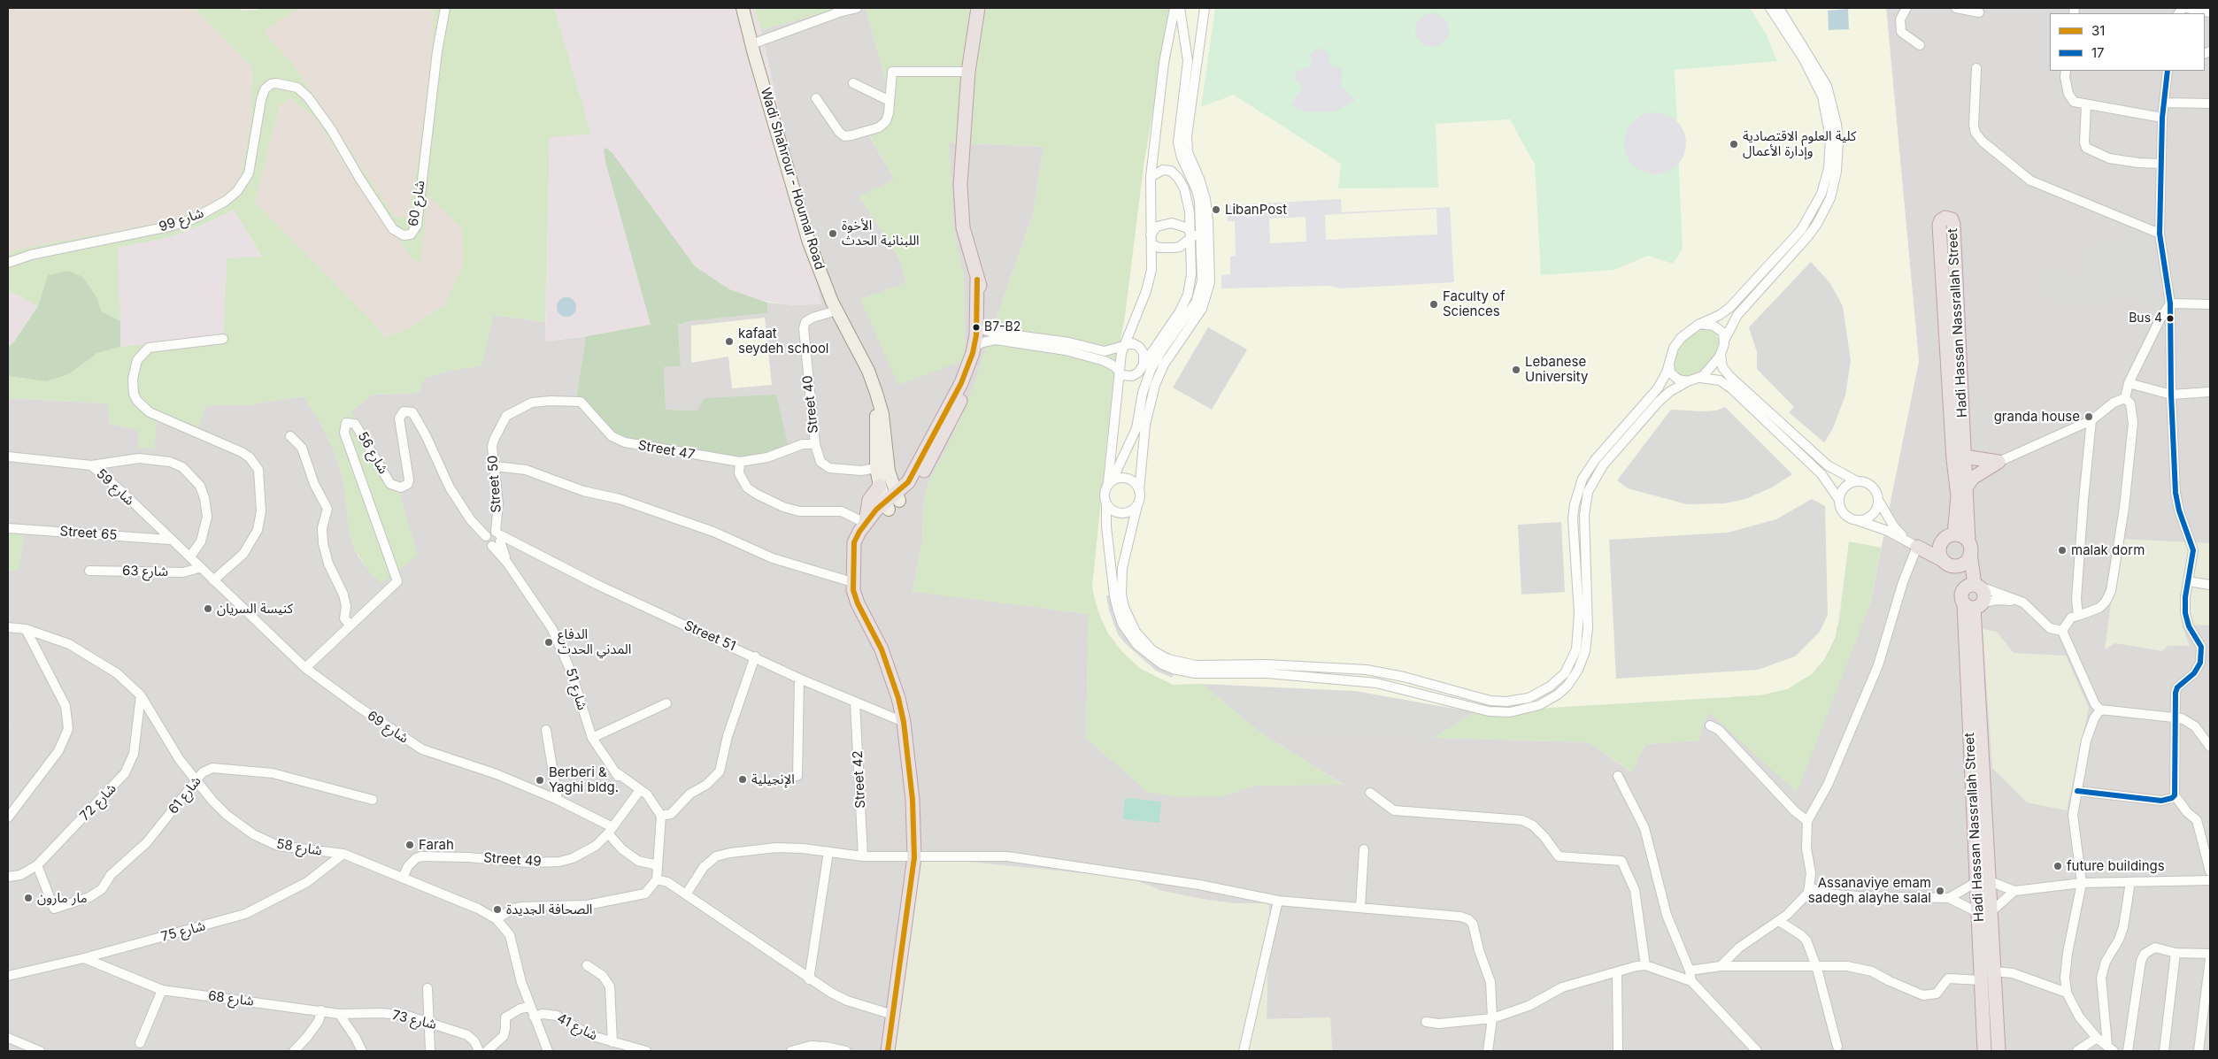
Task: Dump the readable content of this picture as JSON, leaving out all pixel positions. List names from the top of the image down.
{
  "streets": {
    "highway": ["Hadi Hassan Nassrallah Street"],
    "main road": ["Wadi Shahrour - Houmal Road"],
    "street": [
      "شارع 60",
      "شارع 99",
      "Street 40",
      "Street 47",
      "شارع 56",
      "Street 50",
      "شارع 59",
      "Street 65",
      "شارع 63",
      "Street 51",
      "شارع 51",
      "شارع 69",
      "Street 42",
      "شارع 61",
      "شارع 72",
      "شارع 58",
      "Street 49",
      "شارع 75",
      "شارع 68",
      "شارع 73",
      "شارع 41"
    ]
  },
  "crossings": [
    ["Wadi Shahrour - Houmal Road", "Street 40"],
    ["شارع 60", "شارع 99"],
    ["Street 40", "Street 47"],
    ["Street 47", "Street 50"],
    ["شارع 56", "Street 50"],
    ["شارع 56", "Street 51"],
    ["شارع 56", "شارع 51"],
    ["شارع 56", "شارع 69"],
    ["Street 50", "Street 51"],
    ["Street 50", "شارع 51"],
    ["شارع 59", "Street 65"],
    ["شارع 59", "شارع 63"],
    ["شارع 59", "شارع 69"],
    ["شارع 63", "شارع 69"],
    ["Street 51", "شارع 51"],
    ["Street 51", "Street 42"],
    ["شارع 51", "Street 49"],
    ["شارع 69", "Street 49"],
    ["شارع 61", "شارع 72"],
    ["شارع 61", "شارع 58"],
    ["شارع 72", "شارع 58"],
    ["شارع 58", "Street 49"],
    ["شارع 58", "شارع 75"],
    ["شارع 58", "شارع 41"],
    ["شارع 75", "شارع 68"],
    ["شارع 68", "شارع 73"]
  ],
  "places": [
    "كلية العلوم الاقتصادية وإدارة الأعمال",
    "LibanPost",
    "الأخوة اللبنانية الحدث",
    "Faculty of Sciences",
    "Bus 4",
    "B7-B2",
    "kafaat seydeh school",
    "Lebanese University",
    "granda house",
    "malak dorm",
    "كنيسة السريان",
    "الدفاع المدني الحدت",
    "الإنجيلية",
    "Berberi & Yaghi bldg.",
    "Farah",
    "future buildings",
    "Assanaviye emam sadegh alayhe salal",
    "مار مارون",
    "الصحافة الجديدة"
  ],
  "lines": ["transit line 17", "transit line 31"],
  "legend": ["31", "17"]
}
